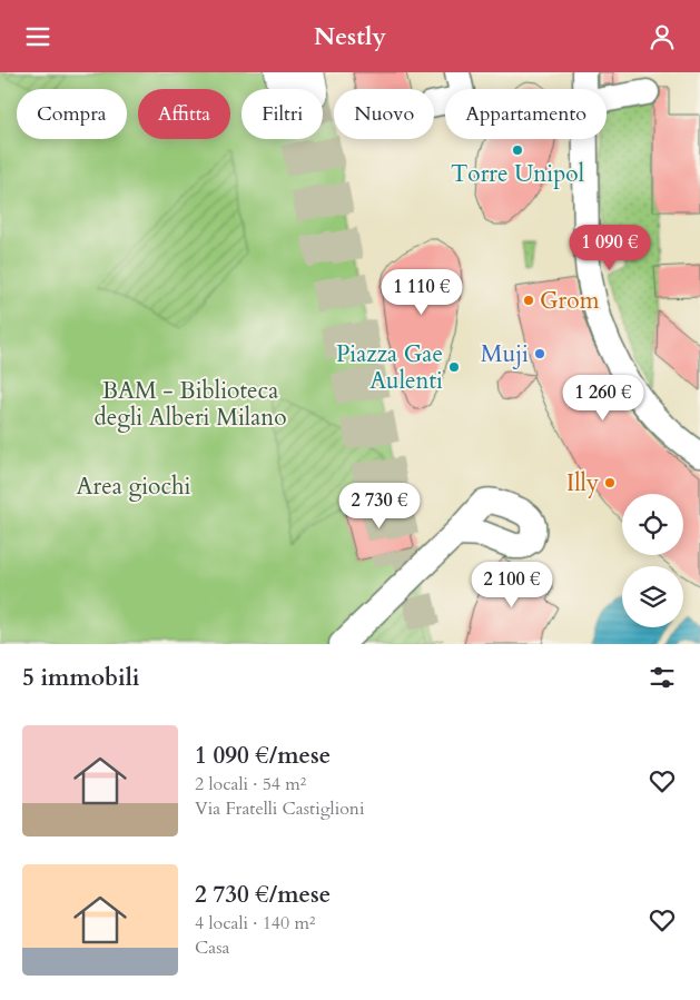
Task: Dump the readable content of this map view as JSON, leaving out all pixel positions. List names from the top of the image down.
{
  "parks": ["BAM - Biblioteca degli Alberi Milano", "Area giochi"],
  "places": [
    "Torre Unipol",
    "Grom",
    "Muji",
    "Piazza Gae Aulenti",
    "Illy"
  ],
  "page": {
    "header": "Nestly",
    "chip": [
      "Compra",
      "Affitta",
      "Filtri",
      "Nuovo",
      "Appartamento"
    ],
    "price": [
      "1 090 €",
      "1 110 €",
      "1 260 €",
      "2 730 €",
      "2 100 €"
    ],
    "heading": "5 immobili",
    "list": [
      {
        "name": "1 090 €/mese",
        "note": "2 locali · 54 m² · Via Fratelli Castiglioni"
      },
      {
        "name": "2 730 €/mese",
        "note": "4 locali · 140 m² · Casa"
      }
    ]
  }
}
